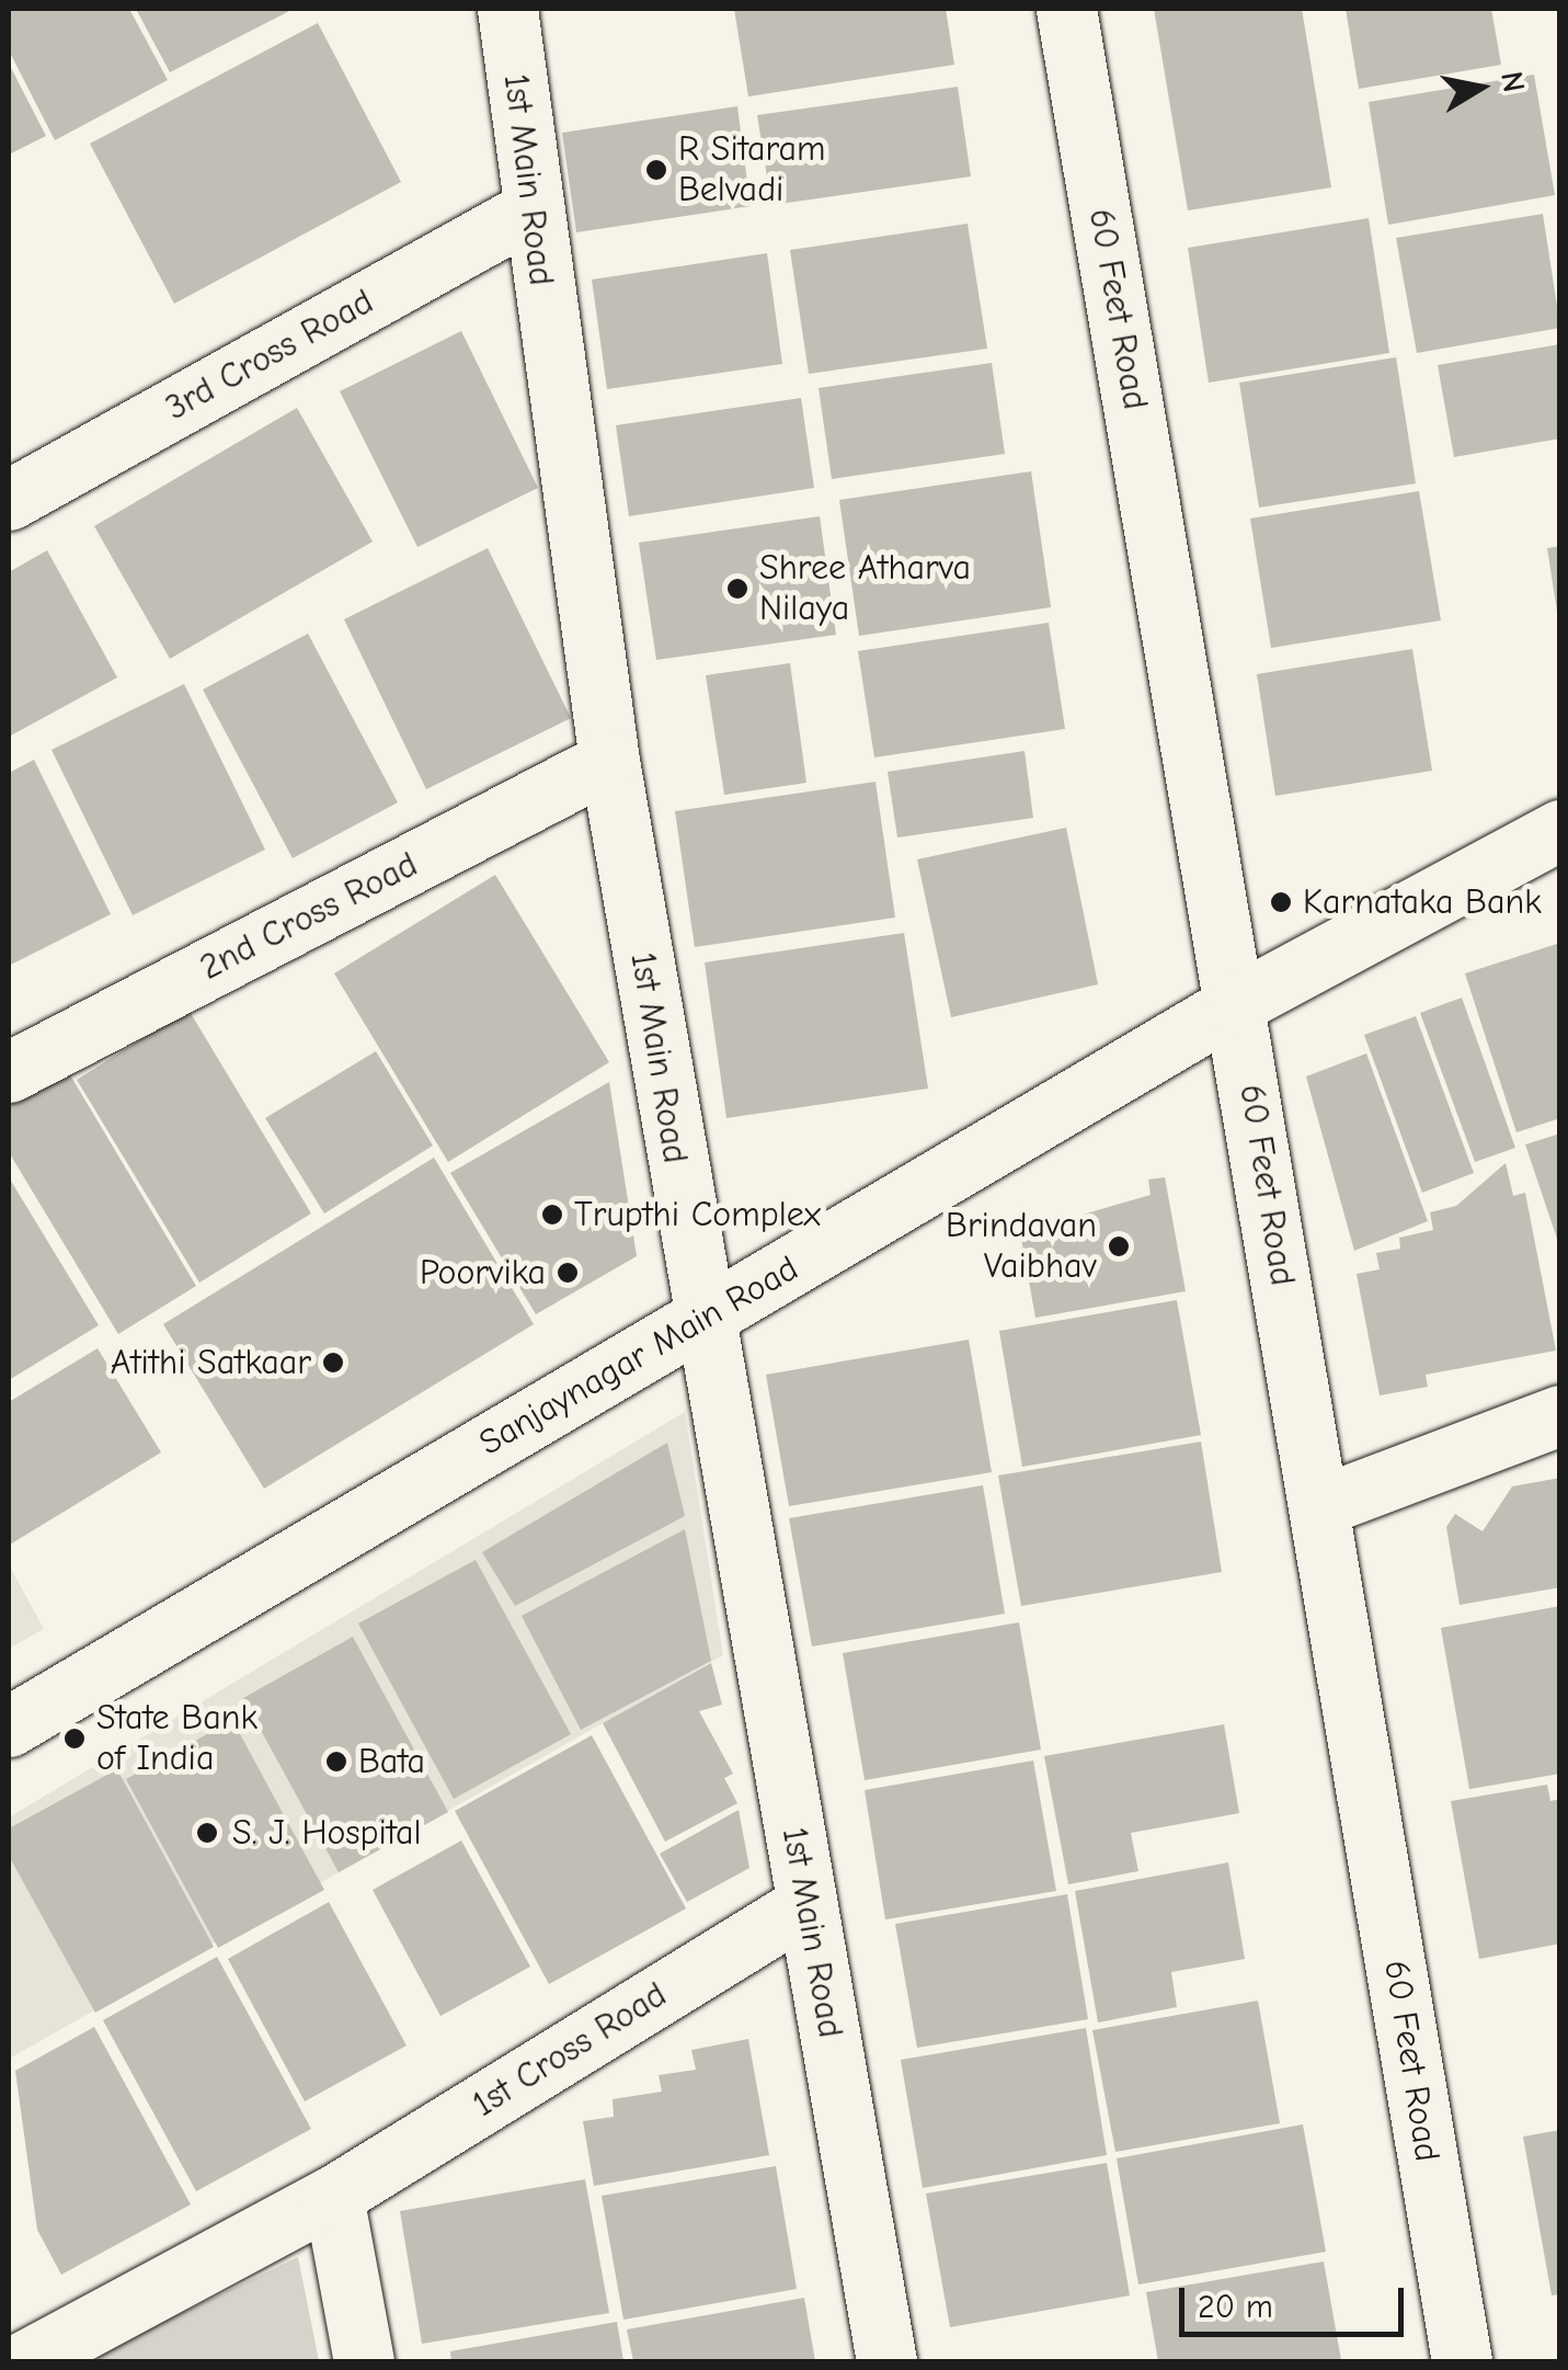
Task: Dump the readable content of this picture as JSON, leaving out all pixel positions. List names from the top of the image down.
{
  "streets": {
    "street": [
      "1st Main Road",
      "60 Feet Road",
      "3rd Cross Road",
      "2nd Cross Road",
      "Sanjaynagar Main Road",
      "1st Cross Road"
    ]
  },
  "crossings": [
    ["1st Main Road", "3rd Cross Road"],
    ["1st Main Road", "2nd Cross Road"],
    ["1st Main Road", "Sanjaynagar Main Road"],
    ["1st Main Road", "1st Cross Road"],
    ["60 Feet Road", "Sanjaynagar Main Road"]
  ],
  "places": [
    "R Sitaram Belvadi",
    "Shree Atharva Nilaya",
    "Karnataka Bank",
    "Trupthi Complex",
    "Brindavan Vaibhav",
    "Poorvika",
    "Atithi Satkaar",
    "State Bank of India",
    "Bata",
    "S. J. Hospital"
  ],
  "scale_bar": "20 m",
  "north": "right"
}
